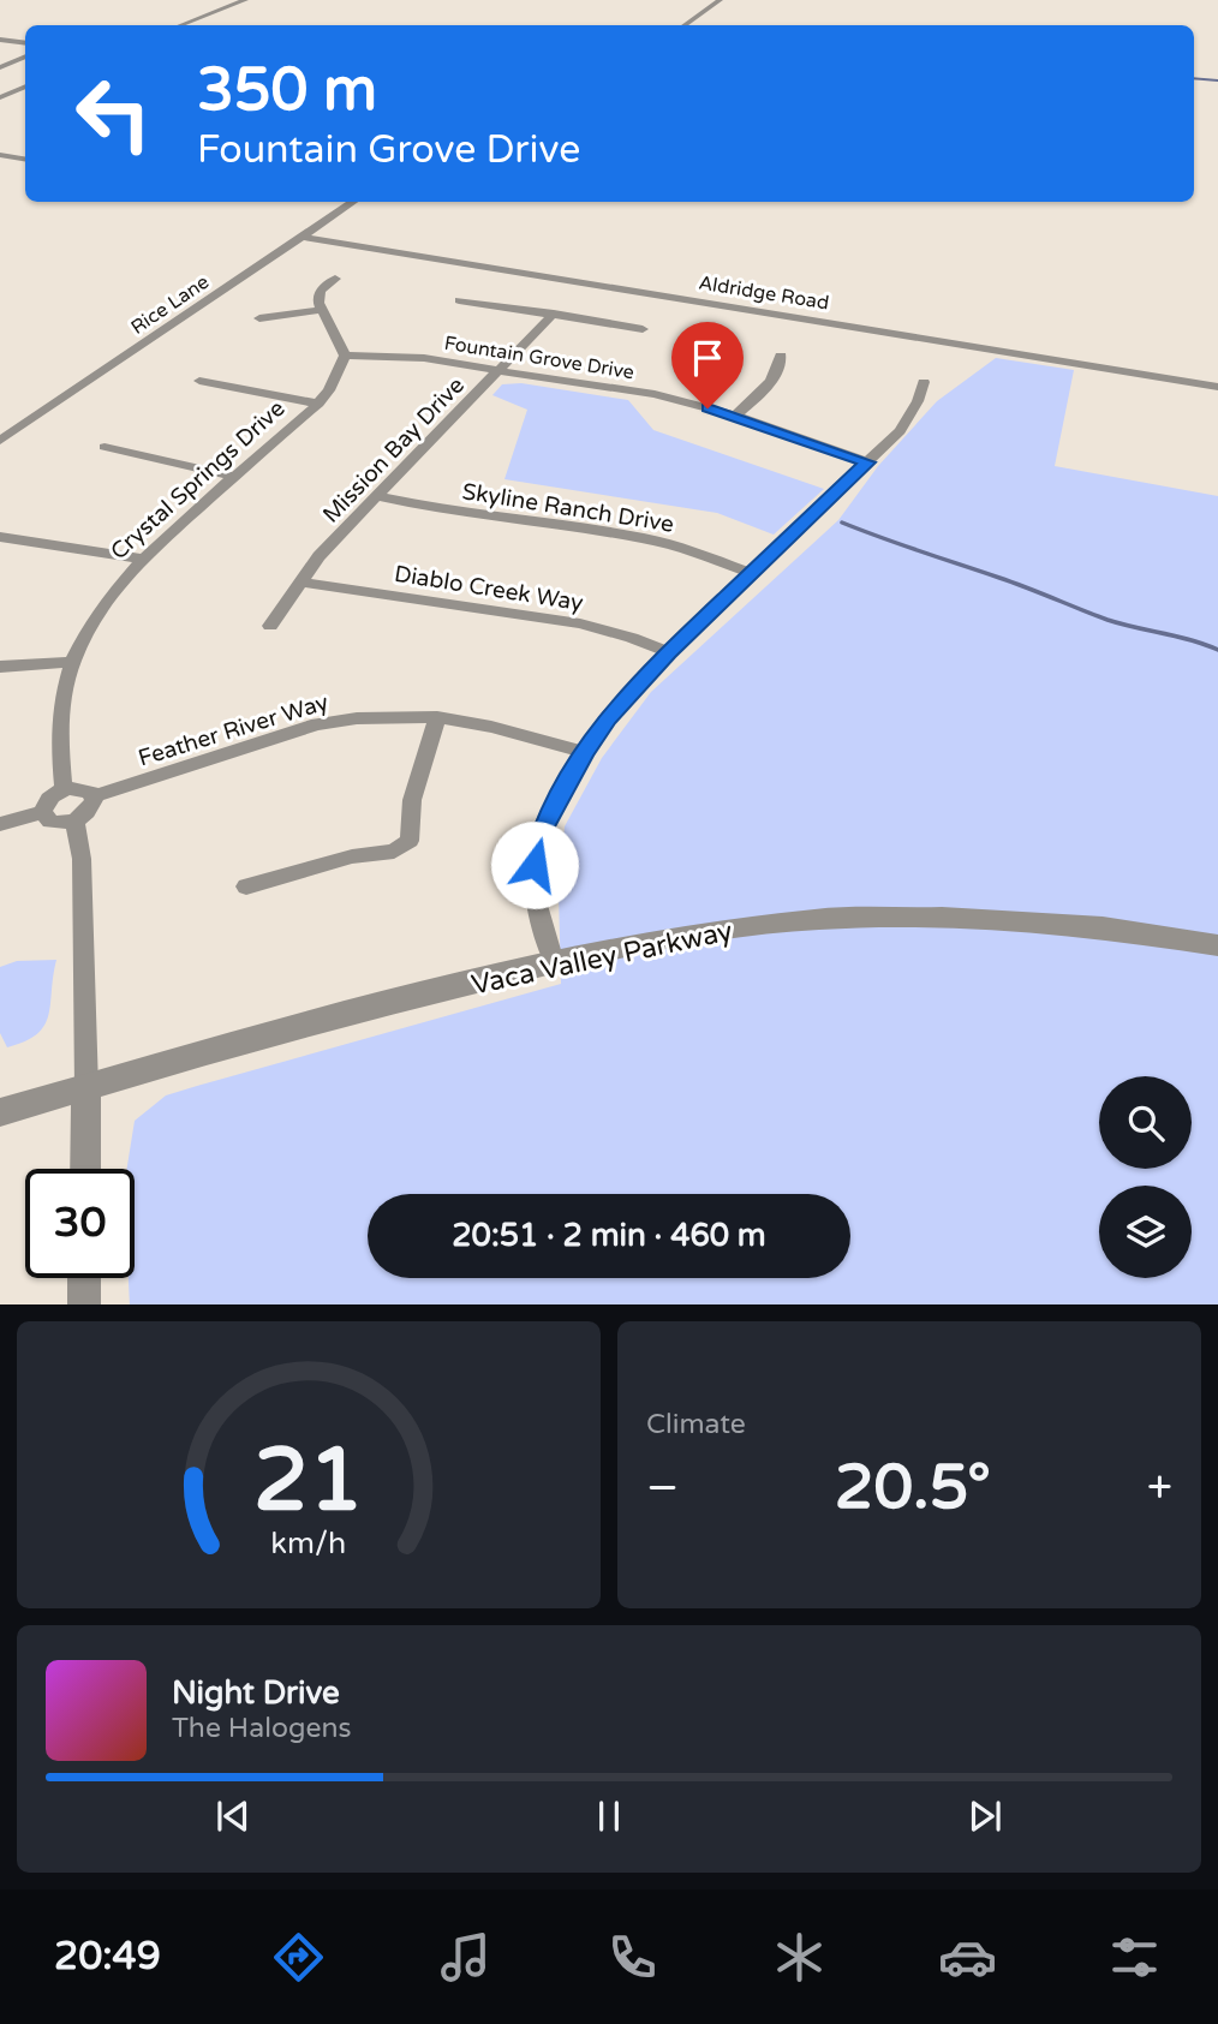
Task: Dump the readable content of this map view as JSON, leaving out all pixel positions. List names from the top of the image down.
{
  "streets": {
    "street": [
      "Aldridge Road",
      "Rice Lane",
      "Fountain Grove Drive",
      "Mission Bay Drive",
      "Crystal Springs Drive",
      "Skyline Ranch Drive",
      "Diablo Creek Way",
      "Feather River Way",
      "Vaca Valley Parkway"
    ]
  },
  "crossings": [
    ["Aldridge Road", "Rice Lane"],
    ["Fountain Grove Drive", "Mission Bay Drive"],
    ["Fountain Grove Drive", "Crystal Springs Drive"],
    ["Mission Bay Drive", "Skyline Ranch Drive"],
    ["Mission Bay Drive", "Diablo Creek Way"],
    ["Crystal Springs Drive", "Feather River Way"]
  ],
  "page": {
    "turn": ["350 m", "Fountain Grove Drive"],
    "limit": "30",
    "trip": "20:51 · 2 min · 460 m",
    "tile": "Climate",
    "heat": ["−", "20.5°", "+"],
    "song": ["Night Drive", "The Halogens"],
    "tabs": "20:49",
    "gauge": ["21", "km/h"]
  }
}
